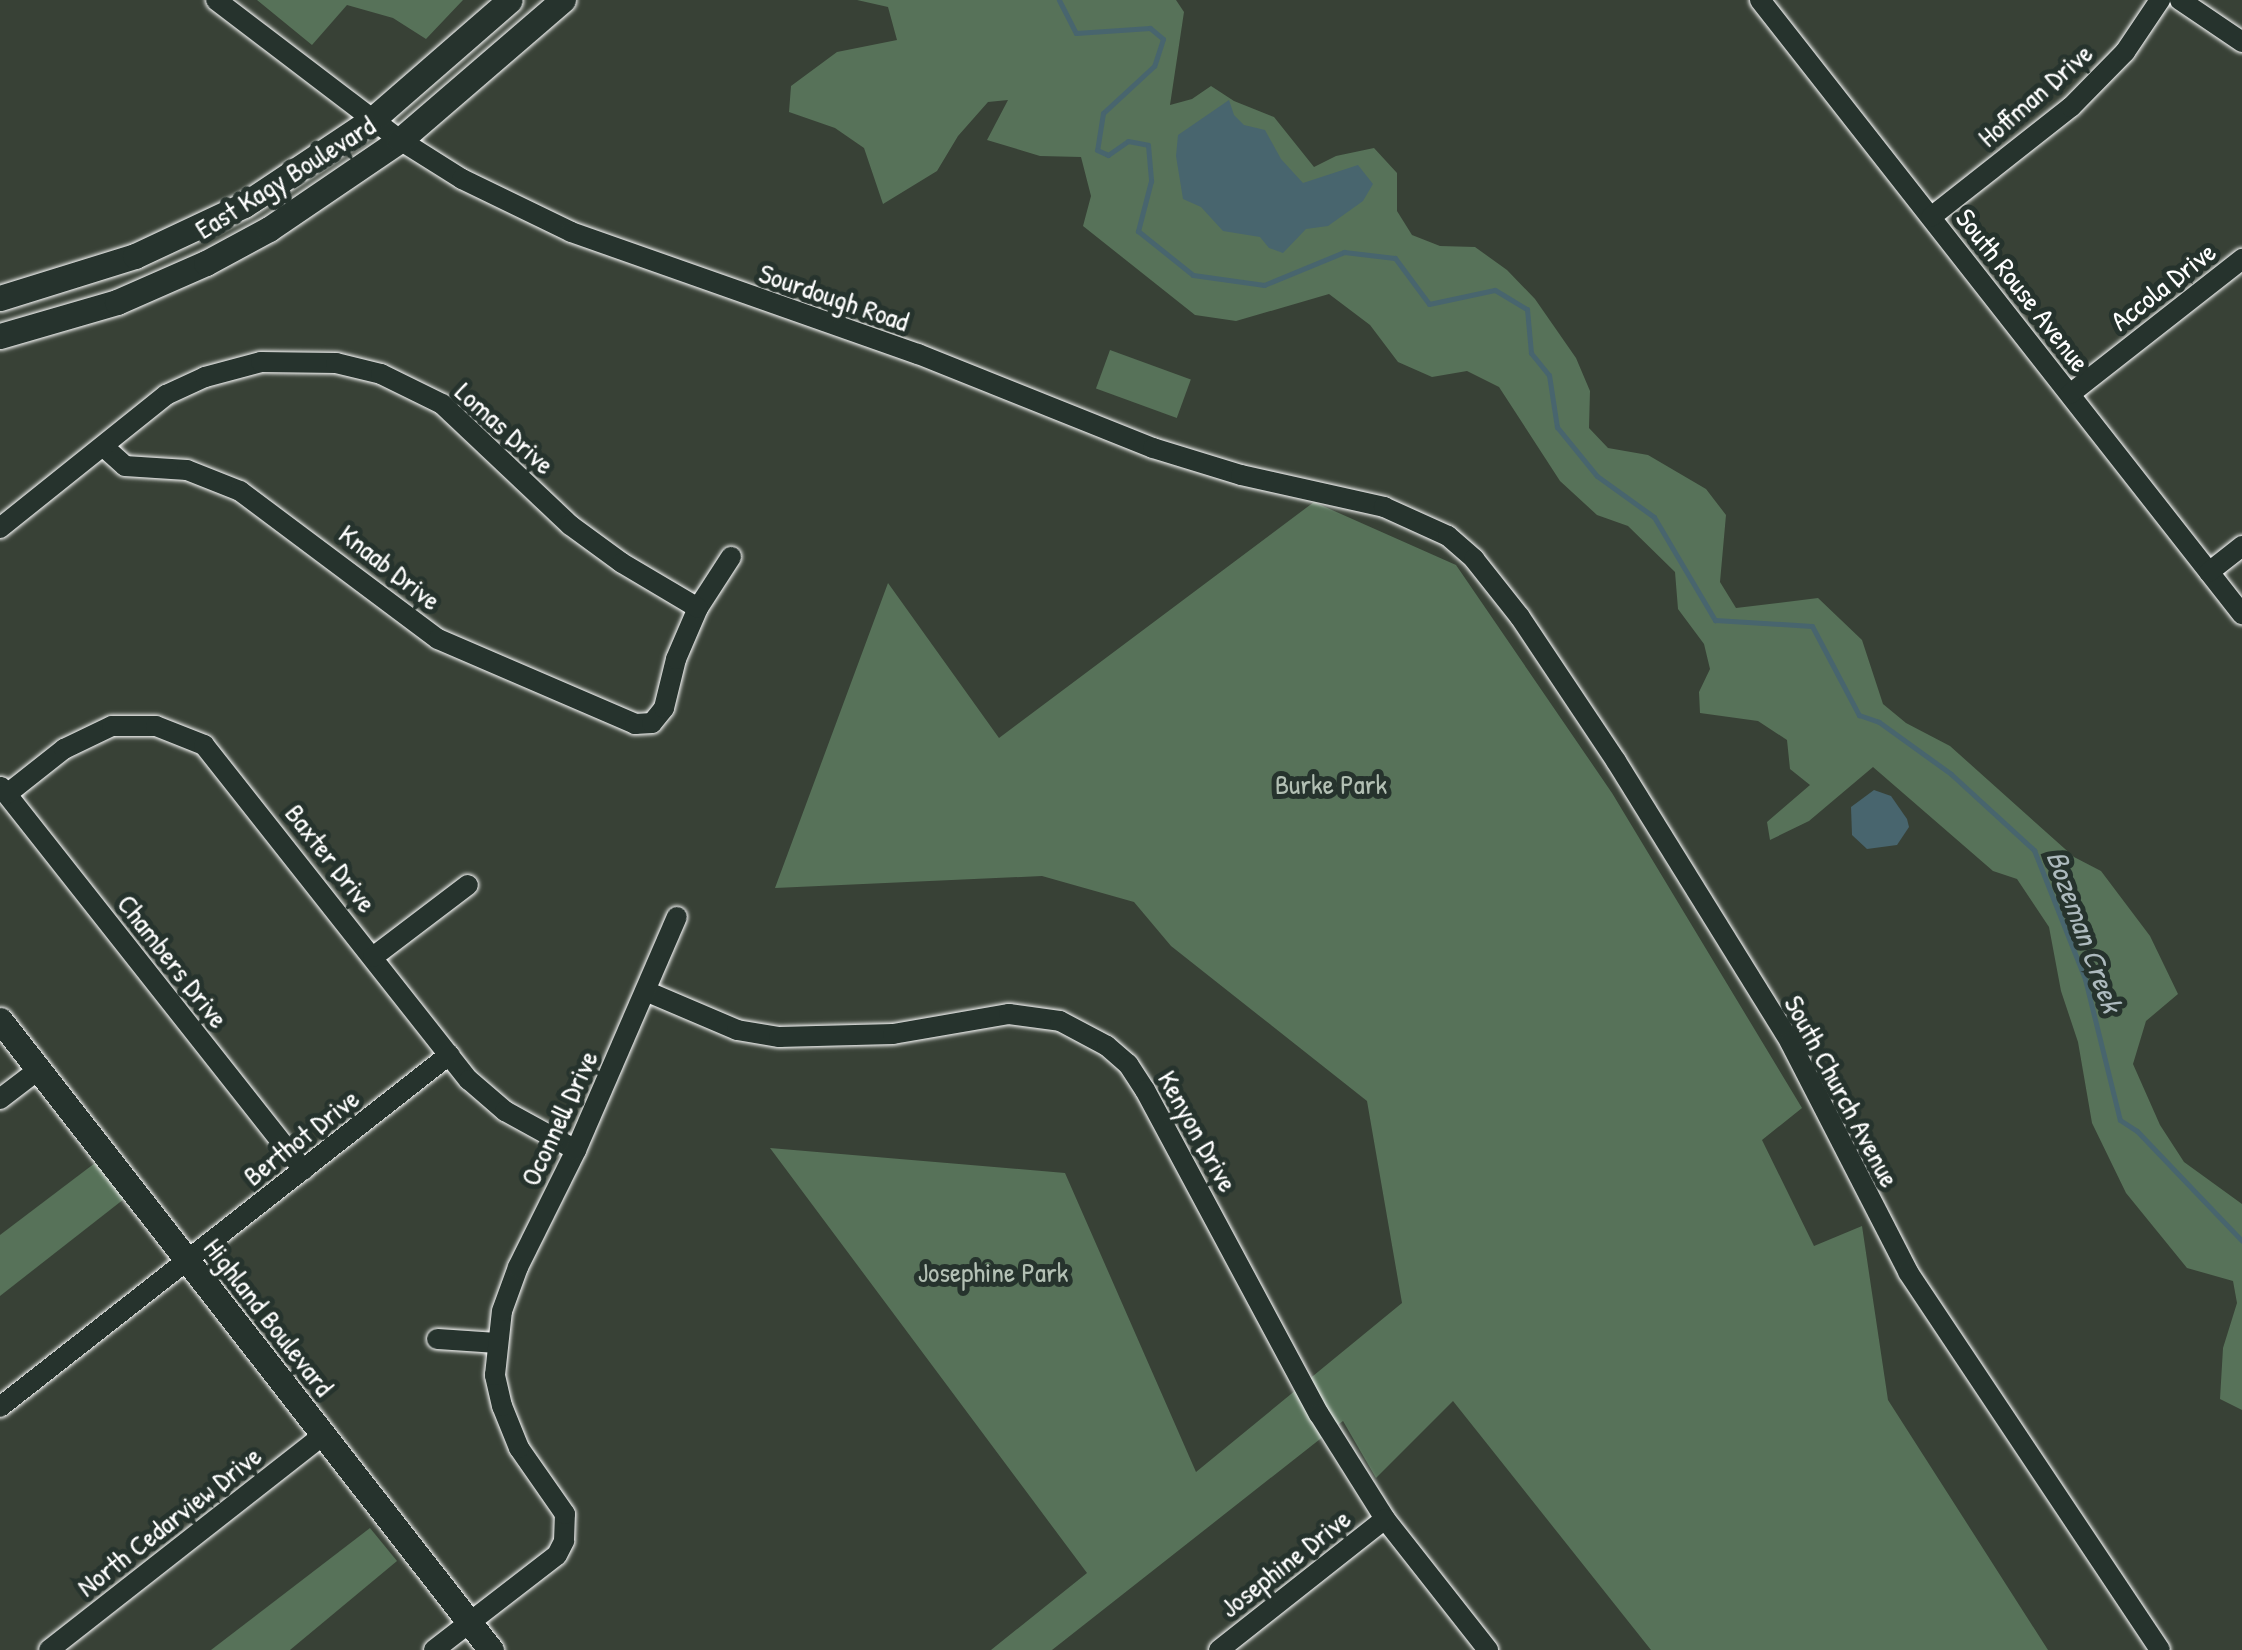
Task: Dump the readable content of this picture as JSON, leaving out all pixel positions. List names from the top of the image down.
{
  "streets": {
    "main road": ["East Kagy Boulevard", "Highland Boulevard"],
    "street": [
      "Hoffman Drive",
      "Accola Drive",
      "South Rouse Avenue",
      "Sourdough Road",
      "Lomas Drive",
      "Knaab Drive",
      "Baxter Drive",
      "Chambers Drive",
      "South Church Avenue",
      "Oconnell Drive",
      "Kenyon Drive",
      "Berthot Drive",
      "North Cedarview Drive",
      "Josephine Drive"
    ]
  },
  "crossings": [
    ["Hoffman Drive", "South Rouse Avenue"],
    ["East Kagy Boulevard", "Sourdough Road"],
    ["Accola Drive", "South Rouse Avenue"],
    ["Sourdough Road", "South Church Avenue"],
    ["Lomas Drive", "Knaab Drive"],
    ["Baxter Drive", "Chambers Drive"],
    ["Baxter Drive", "Oconnell Drive"],
    ["Baxter Drive", "Berthot Drive"],
    ["Chambers Drive", "Berthot Drive"],
    ["Oconnell Drive", "Kenyon Drive"],
    ["Oconnell Drive", "Highland Boulevard"],
    ["Kenyon Drive", "Josephine Drive"],
    ["Berthot Drive", "Highland Boulevard"],
    ["Highland Boulevard", "North Cedarview Drive"]
  ],
  "water": ["Bozeman Creek"],
  "parks": ["Burke Park", "Josephine Park"]
}
